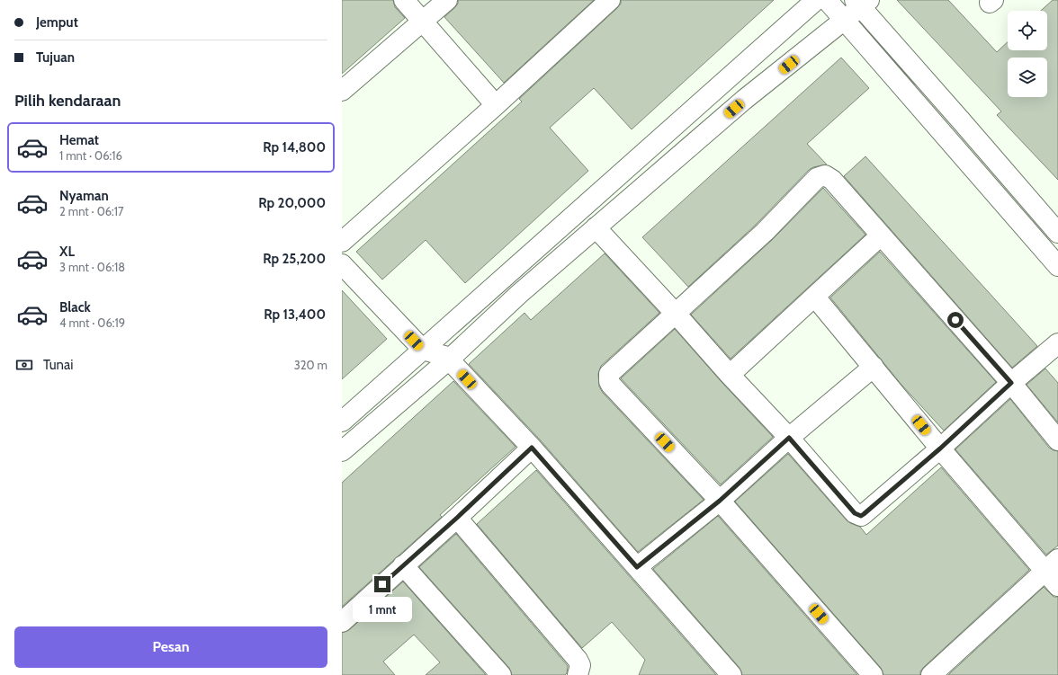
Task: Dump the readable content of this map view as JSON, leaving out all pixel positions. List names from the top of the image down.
{
  "page": {
    "banner": ["Jemput", "Tujuan"],
    "heading": "Pilih kendaraan",
    "list": [
      {
        "name": "Hemat",
        "note": "1 mnt · 06:16",
        "value": "Rp 14,800"
      },
      {
        "name": "Nyaman",
        "note": "2 mnt · 06:17",
        "value": "Rp 20,000"
      },
      {
        "name": "XL",
        "note": "3 mnt · 06:18",
        "value": "Rp 25,200"
      },
      {
        "name": "Black",
        "note": "4 mnt · 06:19",
        "value": "Rp 13,400"
      }
    ],
    "pay": ["Tunai", "320 m"],
    "bubble": "1 mnt",
    "buttons": "Pesan"
  }
}
